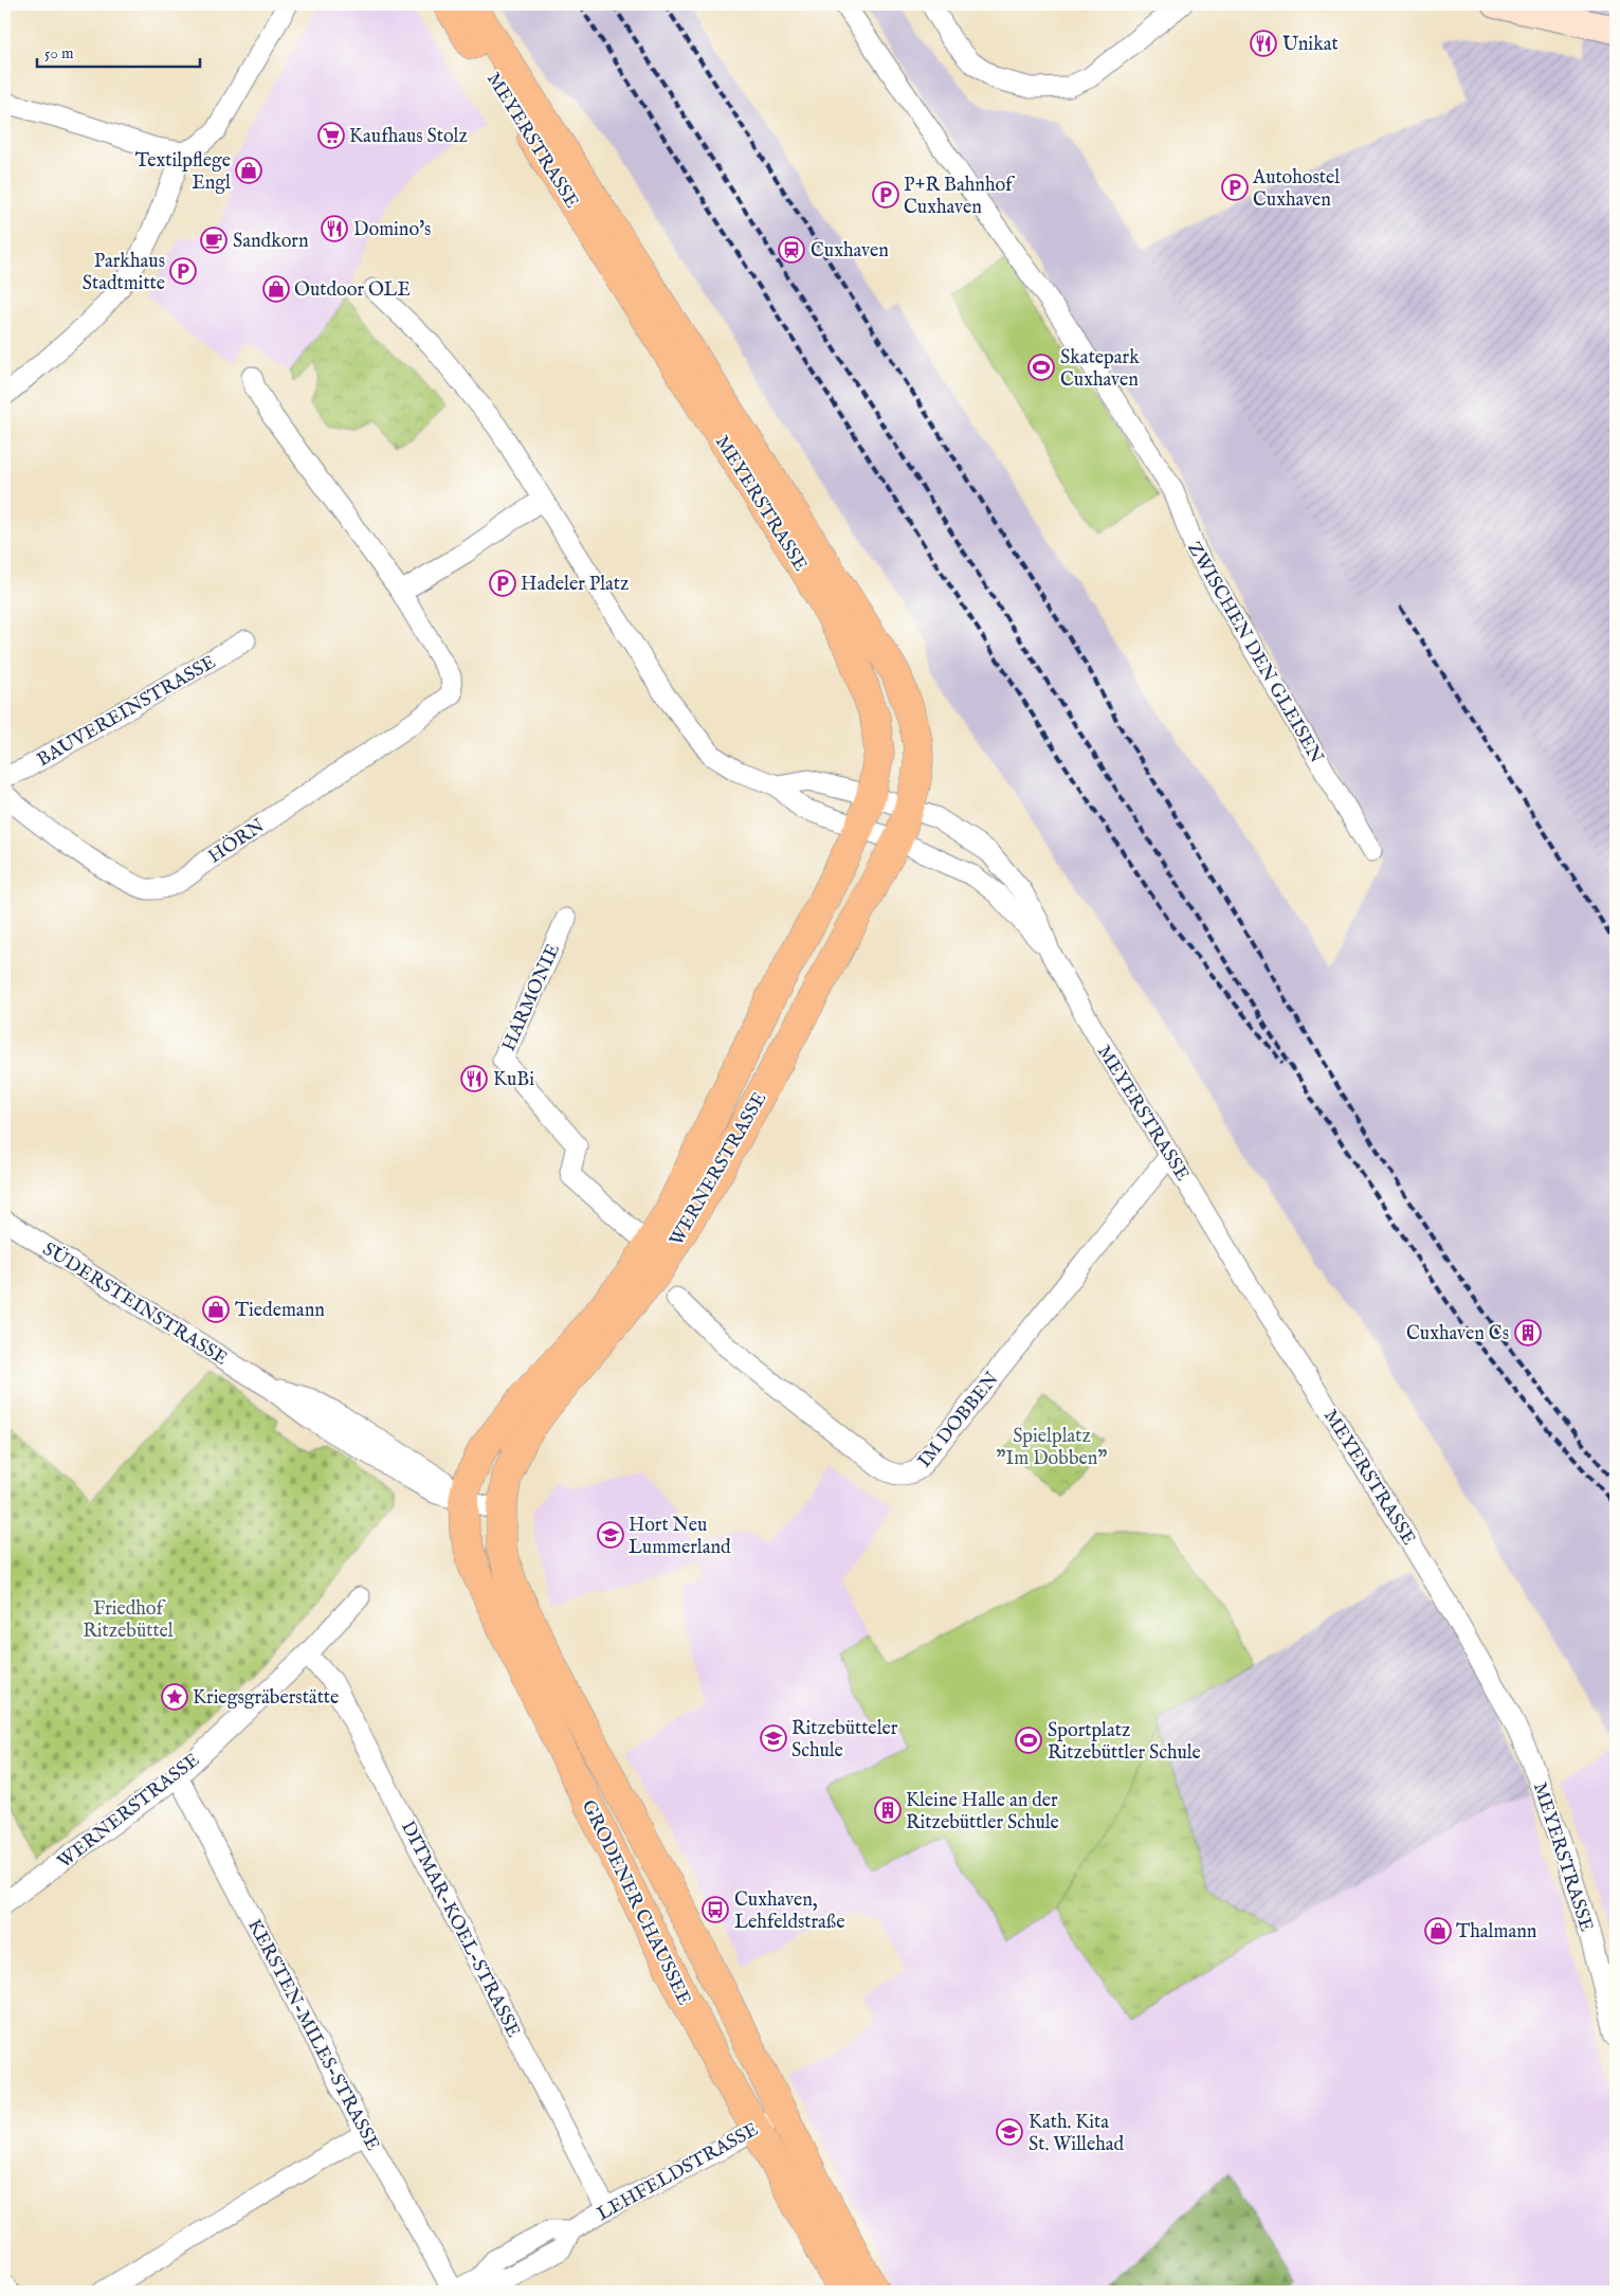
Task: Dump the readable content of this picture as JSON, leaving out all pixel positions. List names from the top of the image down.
{
  "streets": {
    "main road": ["MEYERSTRASSE", "WERNERSTRASSE", "GRODENER CHAUSSEE"],
    "street": [
      "ZWISCHEN DEN GLEISEN",
      "BAUVEREINSTRASSE",
      "HÖRN",
      "HARMONIE",
      "SÜDERSTEINSTRASSE",
      "IM DOBBEN",
      "DITMAR-KOEL-STRASSE",
      "KERSTEN-MILES-STRASSE",
      "LEHFELDSTRASSE"
    ]
  },
  "crossings": [
    ["MEYERSTRASSE", "WERNERSTRASSE"],
    ["MEYERSTRASSE", "IM DOBBEN"],
    ["HARMONIE", "WERNERSTRASSE"],
    ["WERNERSTRASSE", "SÜDERSTEINSTRASSE"],
    ["WERNERSTRASSE", "GRODENER CHAUSSEE"],
    ["WERNERSTRASSE", "DITMAR-KOEL-STRASSE"],
    ["WERNERSTRASSE", "KERSTEN-MILES-STRASSE"],
    ["SÜDERSTEINSTRASSE", "GRODENER CHAUSSEE"],
    ["GRODENER CHAUSSEE", "LEHFELDSTRASSE"],
    ["DITMAR-KOEL-STRASSE", "LEHFELDSTRASSE"],
    ["KERSTEN-MILES-STRASSE", "LEHFELDSTRASSE"]
  ],
  "parks": ["Spielplatz \"Im Dobben\"", "Friedhof Ritzebüttel"],
  "places": {
    "restaurant": ["Unikat", "Domino's", "KuBi"],
    "supermarket": ["Kaufhaus Stolz"],
    "shop": [
      "Textilpflege Engl",
      "Outdoor OLE",
      "Tiedemann",
      "Thalmann"
    ],
    "parking": [
      "Autohostel Cuxhaven",
      "P+R Bahnhof Cuxhaven",
      "Parkhaus Stadtmitte",
      "Hadeler Platz"
    ],
    "cafe": ["Sandkorn"],
    "station": ["Cuxhaven"],
    "sports": ["Skatepark Cuxhaven", "Sportplatz Ritzebüttler Schule"],
    "building": ["Cuxhaven Cs", "Kleine Halle an der Ritzebüttler Schule"],
    "school or university": ["Hort Neu Lummerland", "Ritzebütteler Schule", "Kath. Kita St. Willehad"],
    "place": ["Kriegsgräberstätte"],
    "bus stop": ["Cuxhaven, Lehfeldstraße"]
  },
  "scale_bar": "50 m"
}
